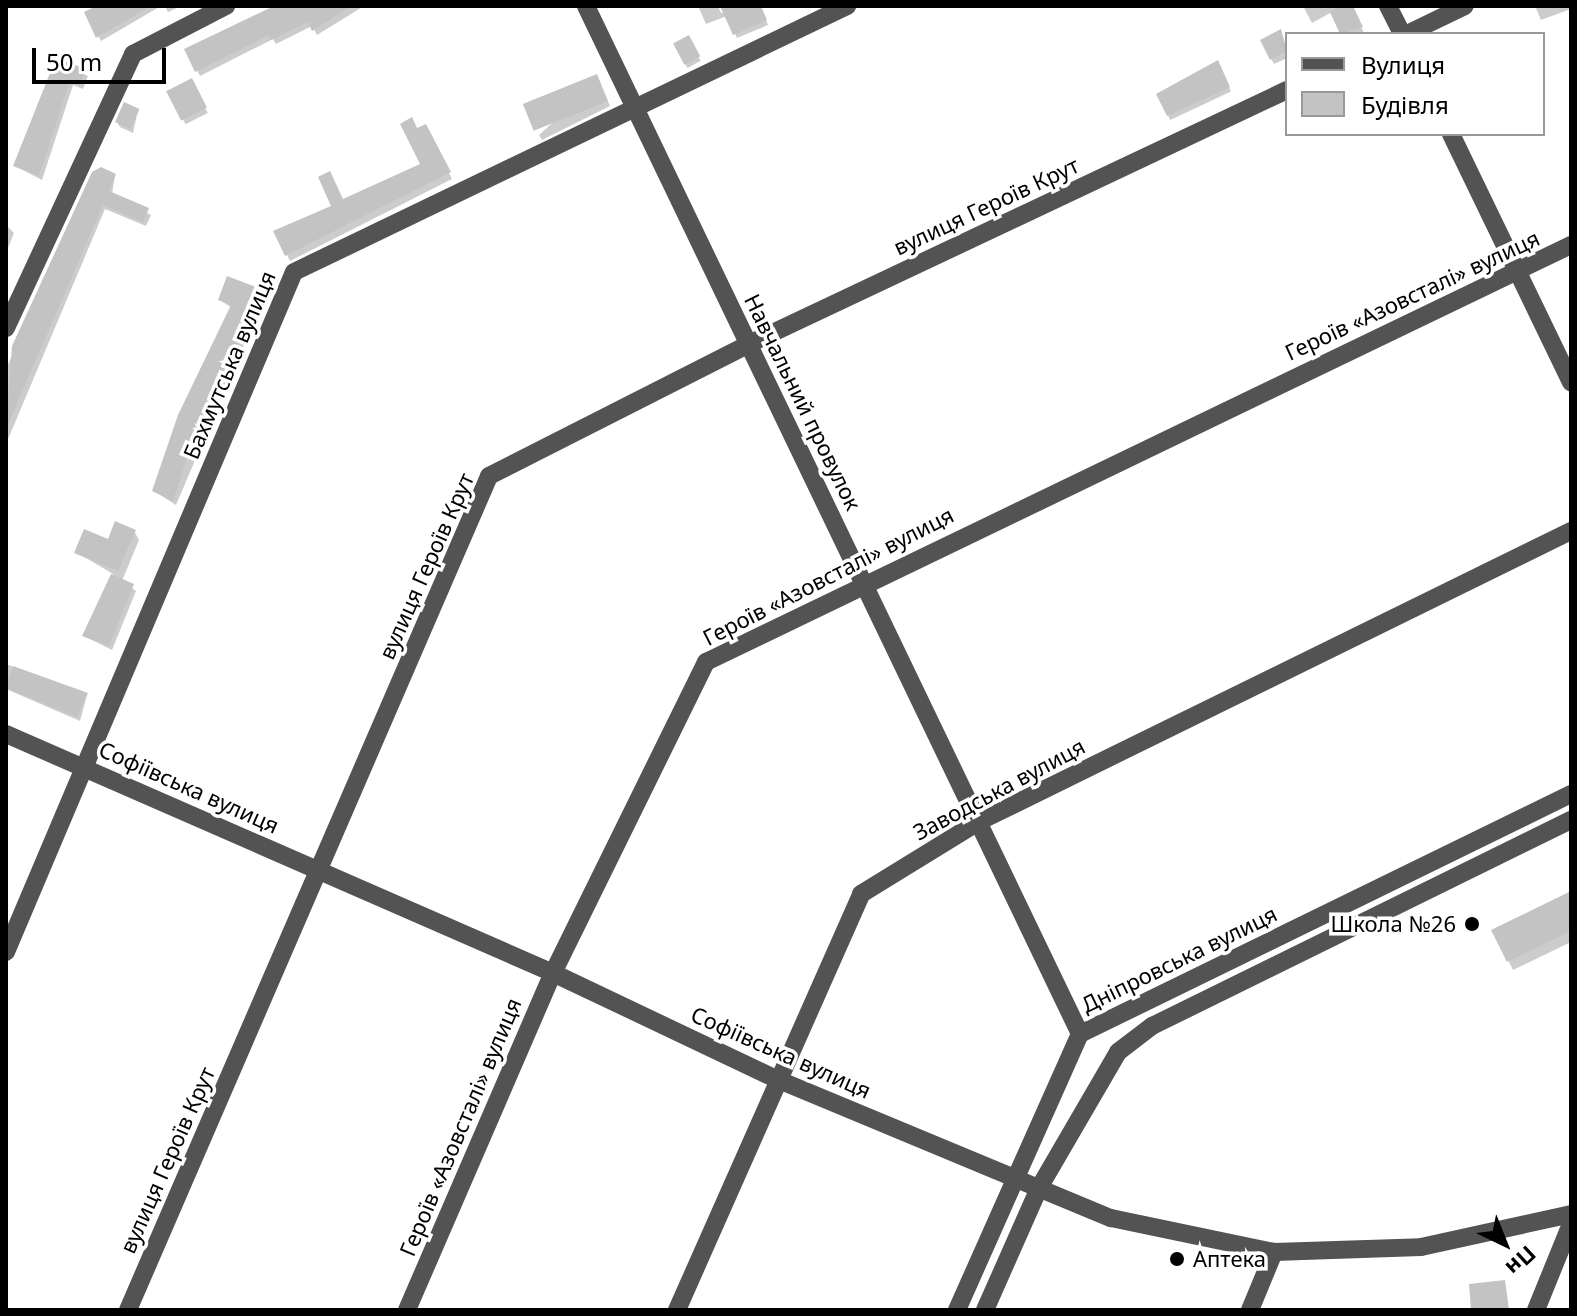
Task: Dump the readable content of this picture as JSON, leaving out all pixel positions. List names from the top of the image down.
{
  "streets": {
    "street": [
      "вулиця Героїв Крут",
      "Героїв «Азовсталі» вулиця",
      "Бахмутська вулиця",
      "Навчальний провулок",
      "Софіївська вулиця",
      "Заводська вулиця",
      "Дніпровська вулиця"
    ]
  },
  "crossings": [
    ["вулиця Героїв Крут", "Навчальний провулок"],
    ["вулиця Героїв Крут", "Софіївська вулиця"],
    ["Героїв «Азовсталі» вулиця", "Навчальний провулок"],
    ["Героїв «Азовсталі» вулиця", "Софіївська вулиця"],
    ["Бахмутська вулиця", "Навчальний провулок"],
    ["Бахмутська вулиця", "Софіївська вулиця"],
    ["Навчальний провулок", "Заводська вулиця"],
    ["Навчальний провулок", "Дніпровська вулиця"],
    ["Софіївська вулиця", "Заводська вулиця"],
    ["Софіївська вулиця", "Дніпровська вулиця"]
  ],
  "places": ["Школа №26", "Аптека"],
  "legend": ["Вулиця", "Будівля"],
  "scale_bar": "50 m",
  "north": "bottom right"
}
